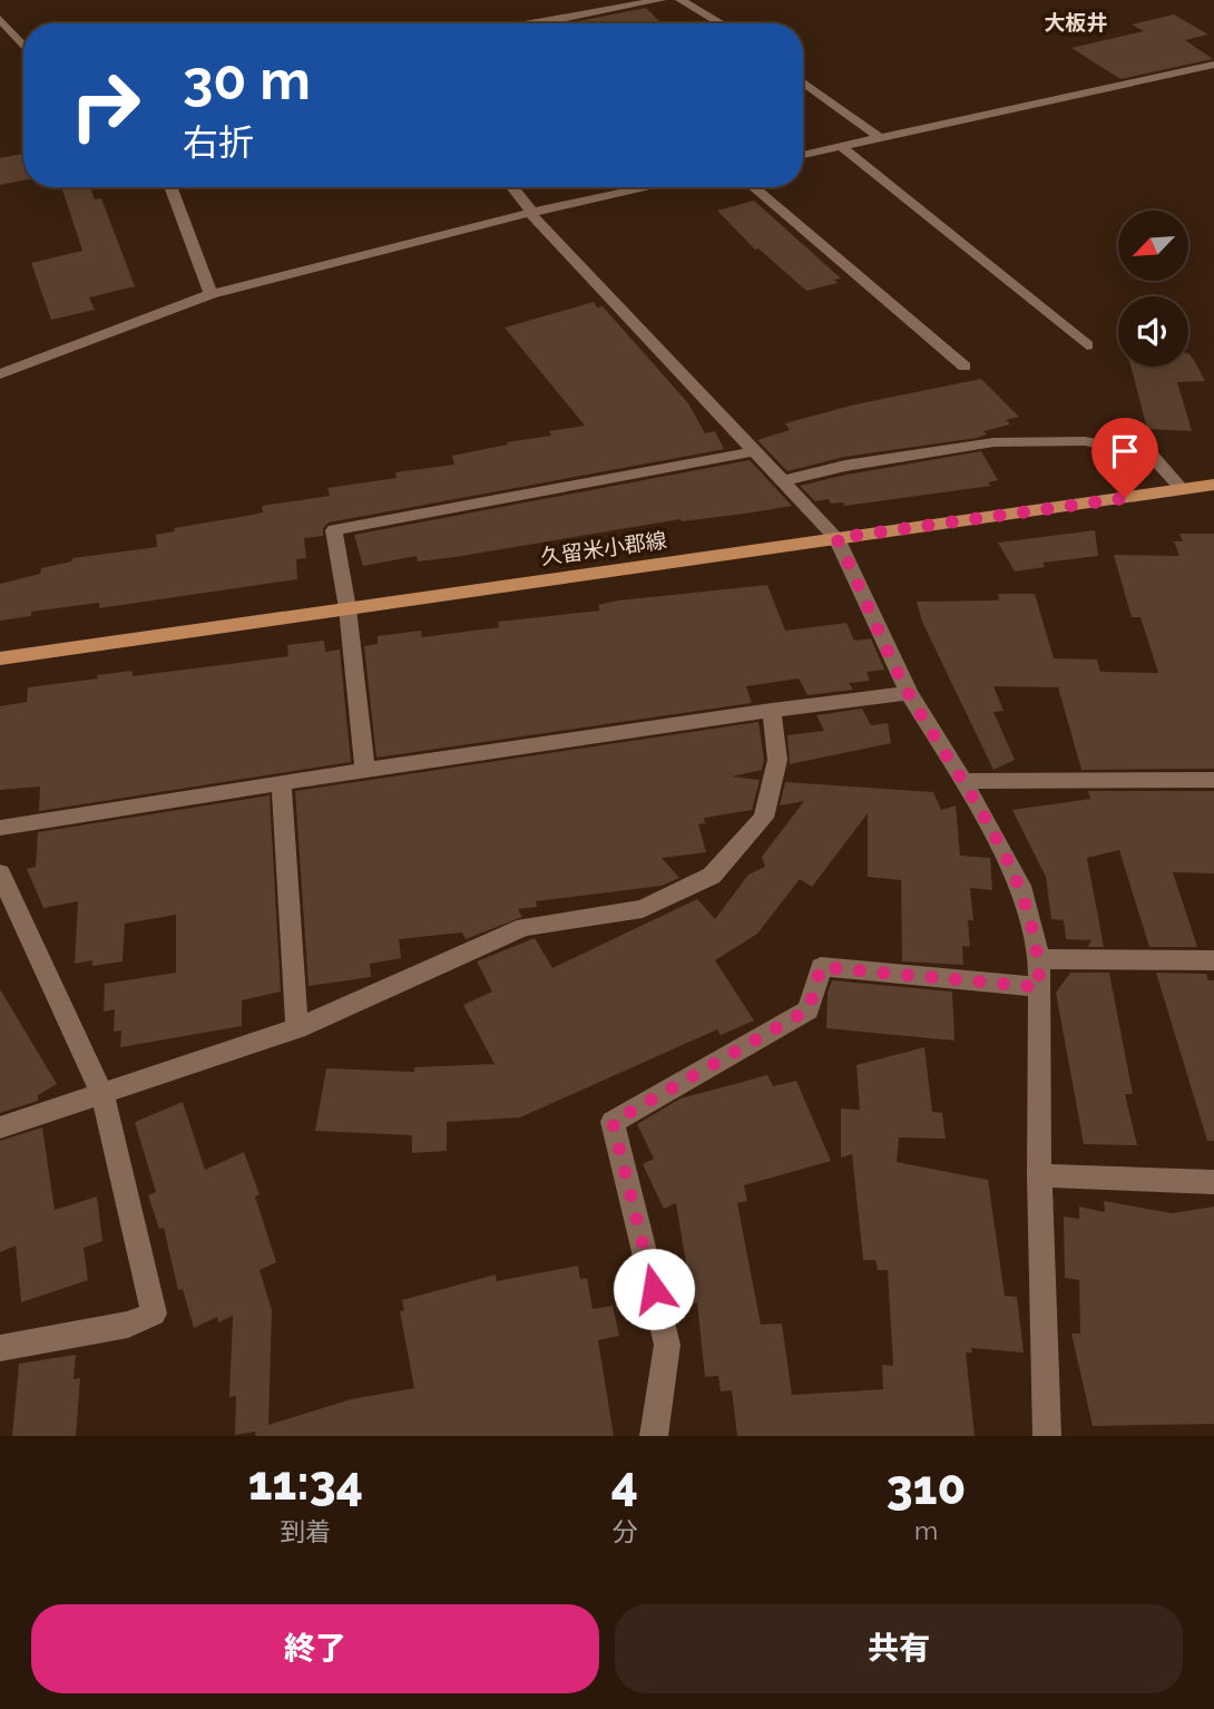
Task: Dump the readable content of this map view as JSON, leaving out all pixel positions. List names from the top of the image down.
{
  "streets": {
    "main road": ["久留米小郡線"]
  },
  "districts": ["大板井"],
  "north": "bottom left",
  "page": {
    "turn": ["30 m", "右折"],
    "eta": [
      "11:34",
      "到着",
      "4",
      "分",
      "310",
      "m"
    ],
    "buttons": ["終了", "共有"]
  }
}
